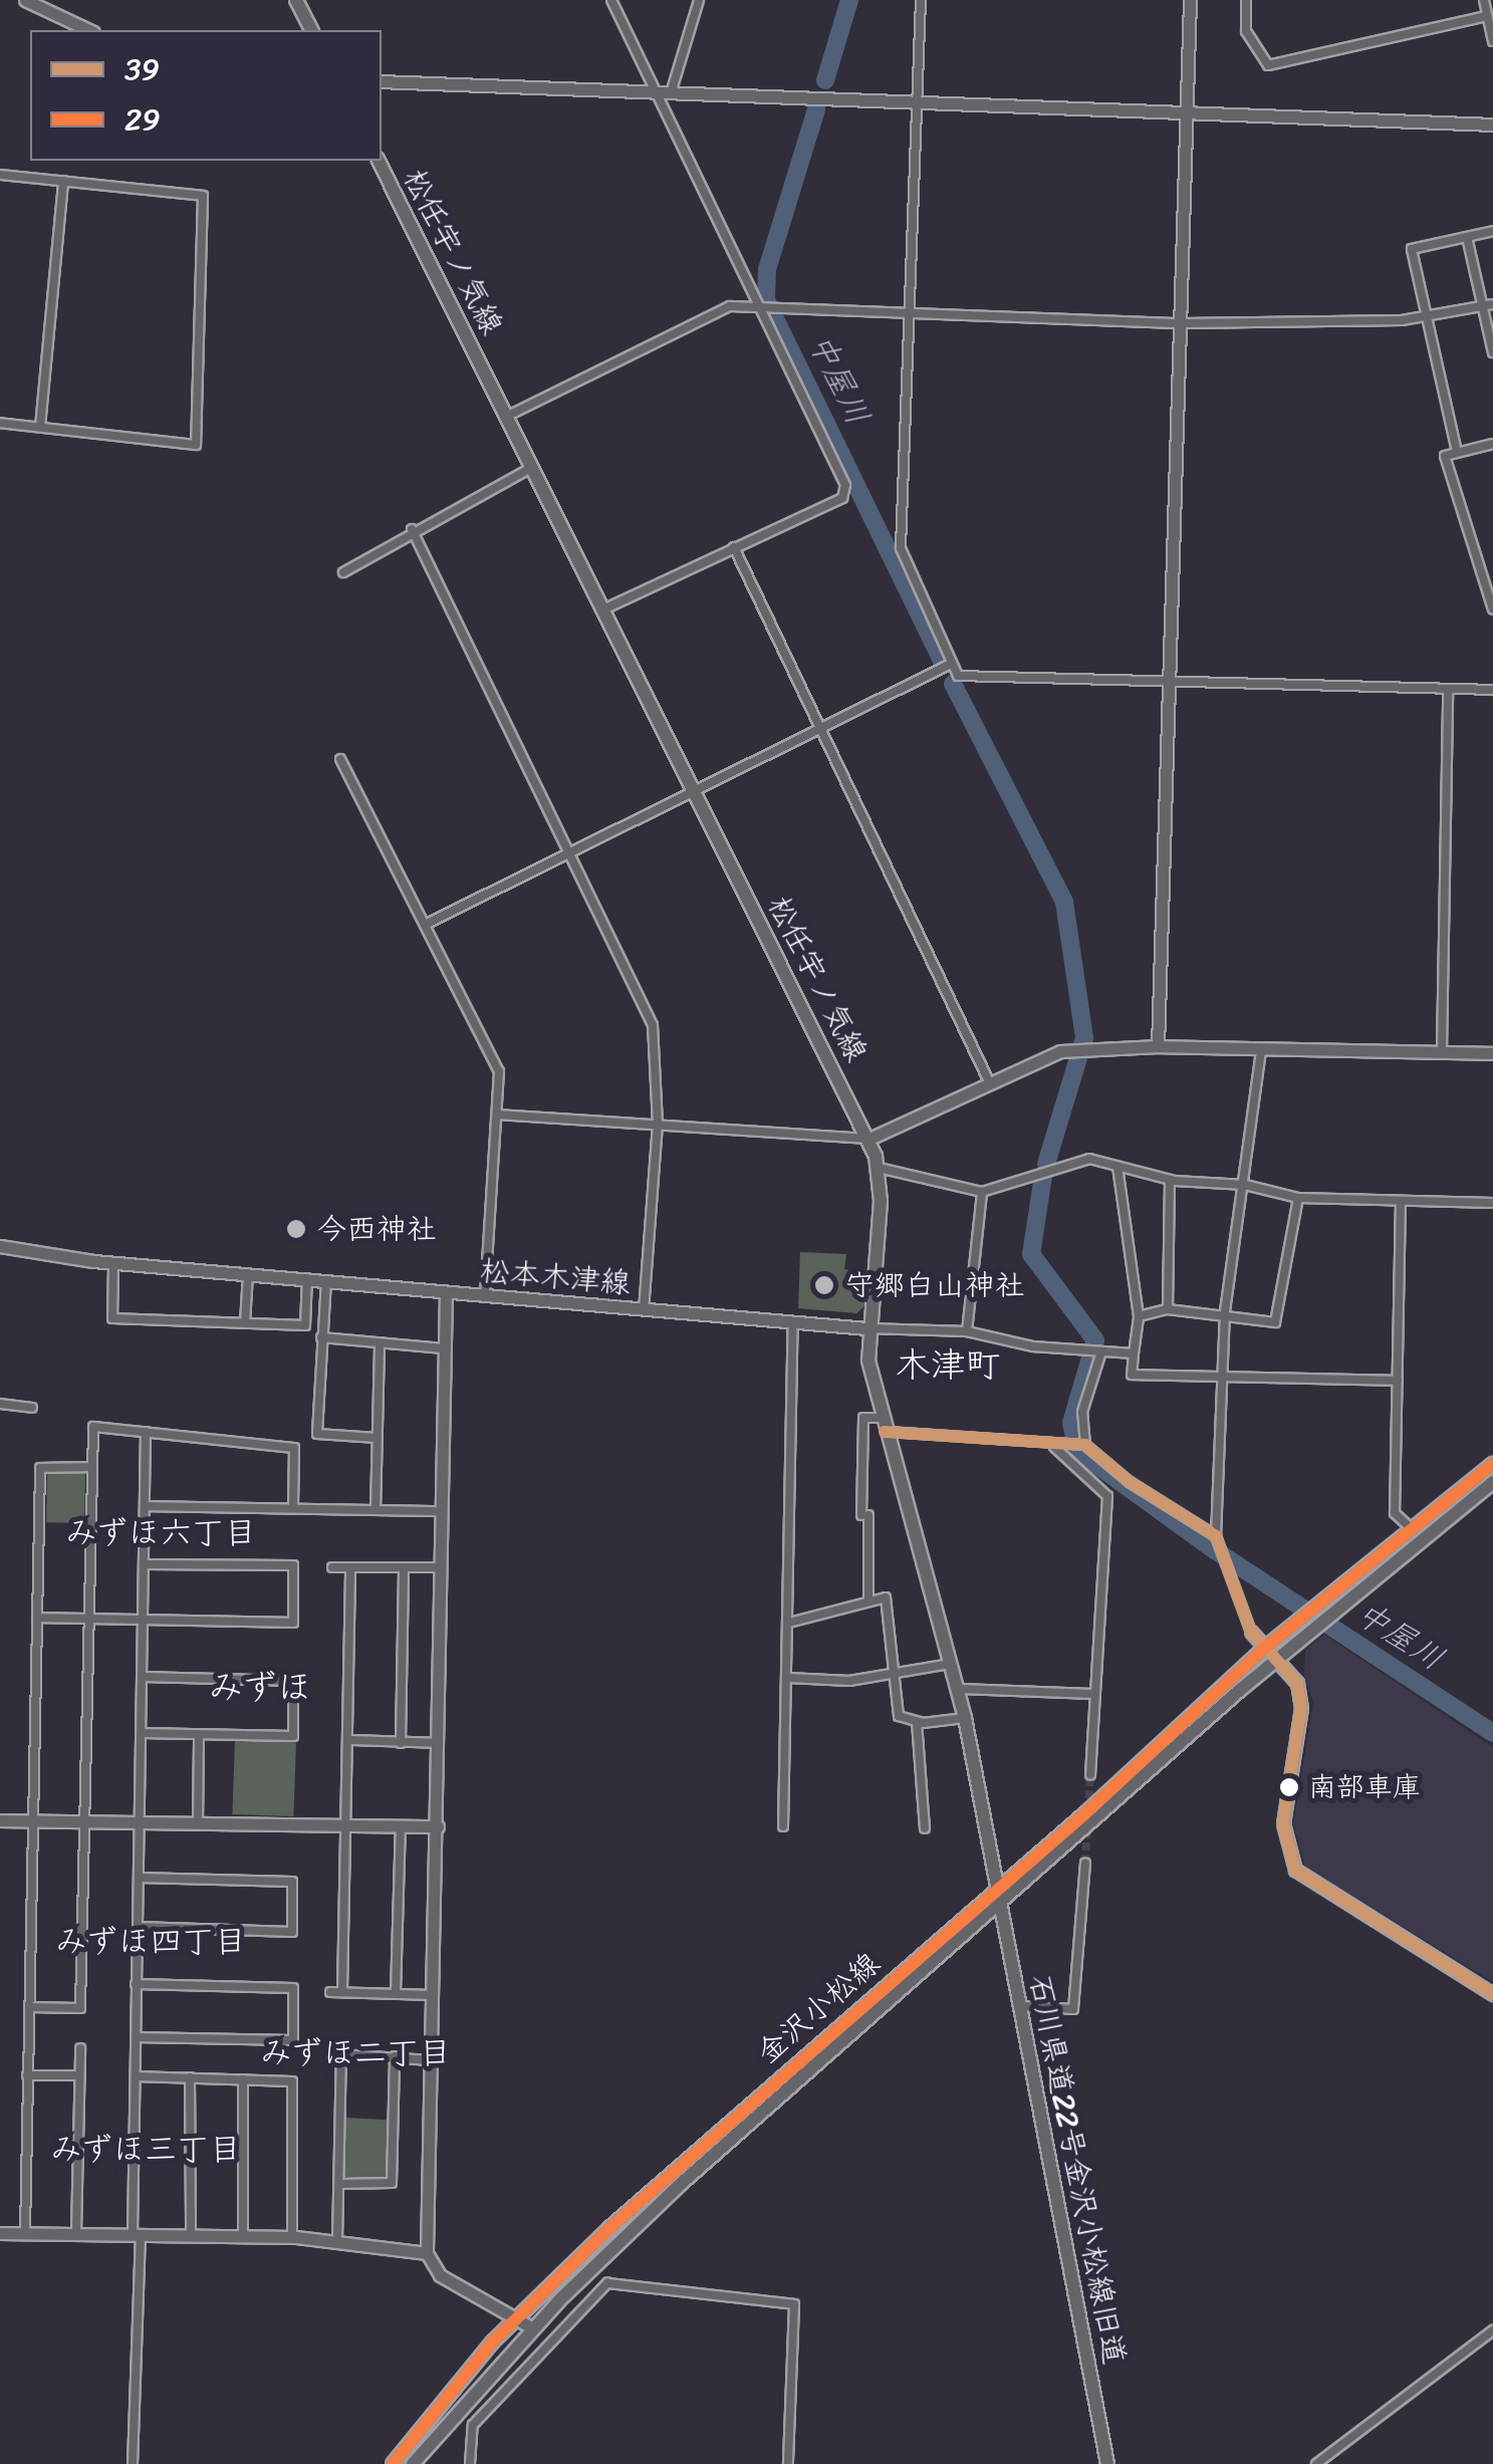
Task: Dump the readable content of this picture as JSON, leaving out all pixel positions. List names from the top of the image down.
{
  "streets": {
    "main road": ["松任宇ノ気線", "金沢小松線", "石川県道22号金沢小松線旧道"],
    "street": ["松本木津線"]
  },
  "crossings": [
    ["松任宇ノ気線", "松本木津線"],
    ["松任宇ノ気線", "金沢小松線"],
    ["松任宇ノ気線", "石川県道22号金沢小松線旧道"],
    ["金沢小松線", "石川県道22号金沢小松線旧道"]
  ],
  "districts": [
    "木津町",
    "みずほ六丁目",
    "みずほ",
    "みずほ四丁目",
    "みずほ二丁目",
    "みずほ三丁目"
  ],
  "water": ["中屋川"],
  "places": ["今西神社", "守郷白山神社", "南部車庫"],
  "lines": ["transit line 39", "transit line 29"],
  "legend": ["39", "29"]
}
